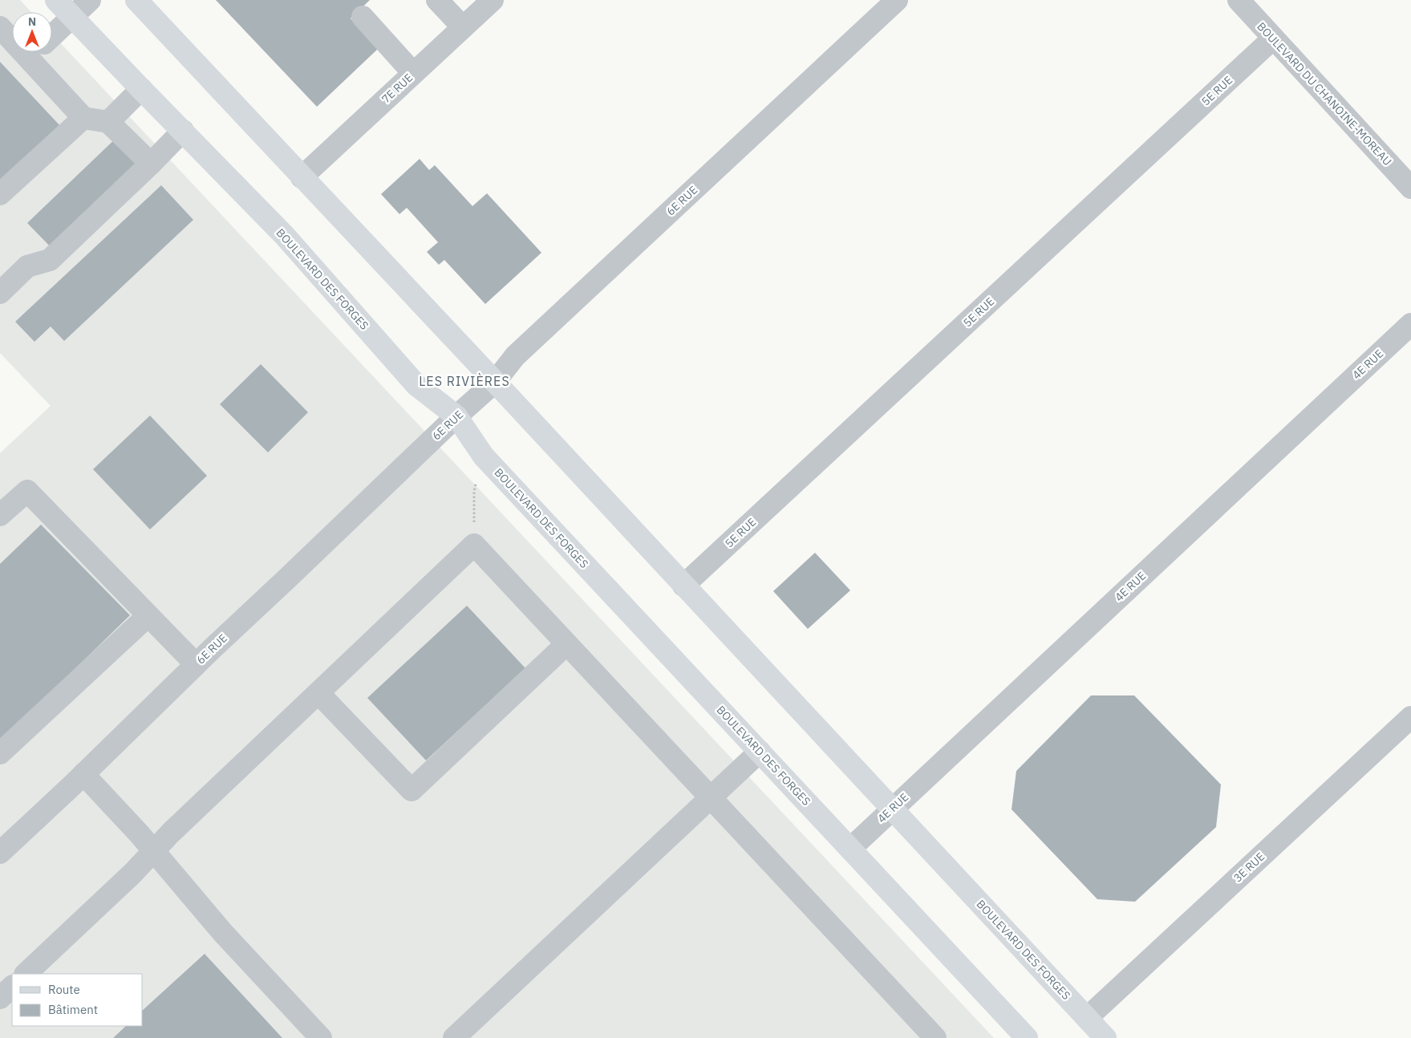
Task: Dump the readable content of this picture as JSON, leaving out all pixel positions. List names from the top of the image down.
{
  "streets": {
    "main road": ["BOULEVARD DES FORGES"],
    "street": [
      "7E RUE",
      "5E RUE",
      "BOULEVARD DU CHANOINE-MOREAU",
      "6E RUE",
      "4E RUE",
      "3E RUE"
    ]
  },
  "crossings": [
    ["7E RUE", "BOULEVARD DES FORGES"],
    ["5E RUE", "BOULEVARD DU CHANOINE-MOREAU"],
    ["5E RUE", "BOULEVARD DES FORGES"],
    ["6E RUE", "BOULEVARD DES FORGES"],
    ["BOULEVARD DES FORGES", "4E RUE"],
    ["BOULEVARD DES FORGES", "3E RUE"]
  ],
  "districts": ["LES RIVIÈRES"],
  "legend": ["Route", "Bâtiment"],
  "north": "top"
}
